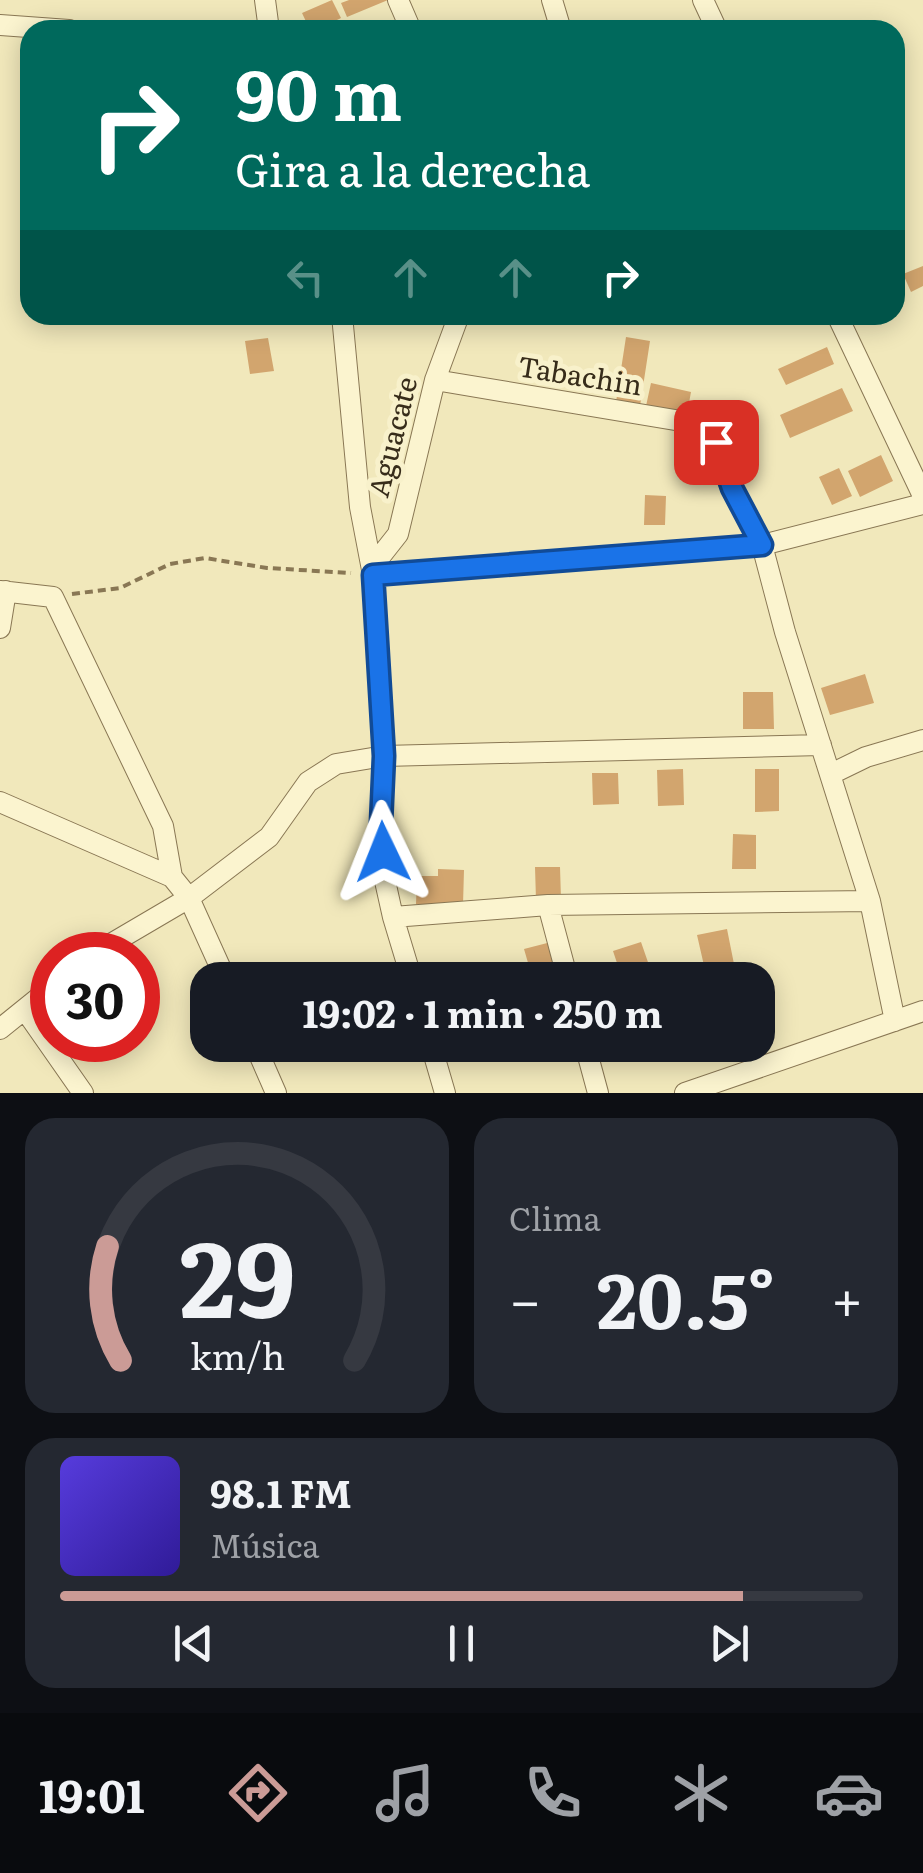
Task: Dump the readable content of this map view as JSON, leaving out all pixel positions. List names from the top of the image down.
{
  "streets": {
    "street": ["Tabachin", "Aguacate"]
  },
  "crossings": [
    ["Tabachin", "Aguacate"]
  ],
  "page": {
    "turn": ["90 m", "Gira a la derecha"],
    "limit": "30",
    "trip": "19:02 · 1 min · 250 m",
    "tile": "Clima",
    "heat": ["−", "20.5°", "+"],
    "song": ["98.1 FM", "Música"],
    "tabs": "19:01",
    "gauge": ["29", "km/h"]
  }
}
